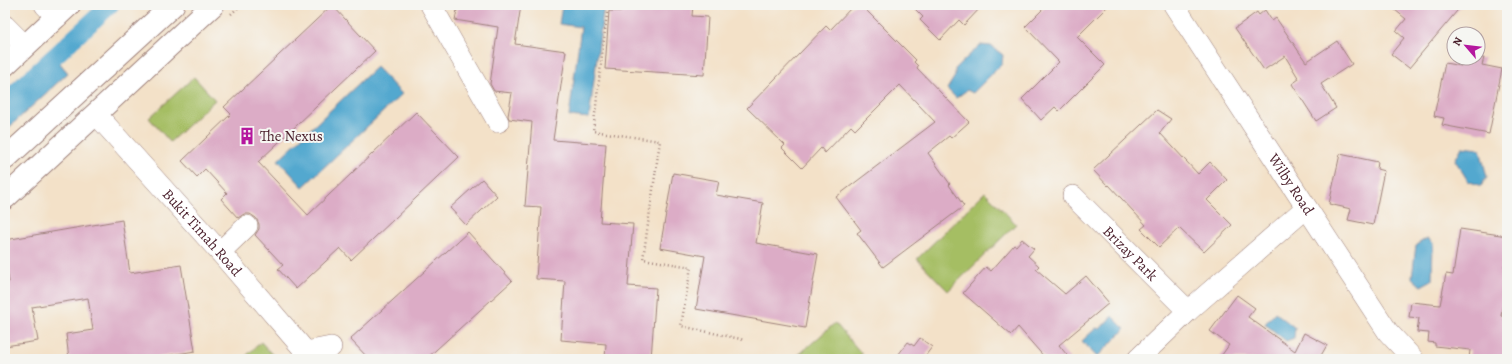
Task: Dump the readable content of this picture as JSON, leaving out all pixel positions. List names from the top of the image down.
{
  "streets": {
    "street": ["Wilby Road", "Bukit Timah Road", "Brizay Park"]
  },
  "places": {
    "building": ["The Nexus"]
  },
  "north": "top left"
}
